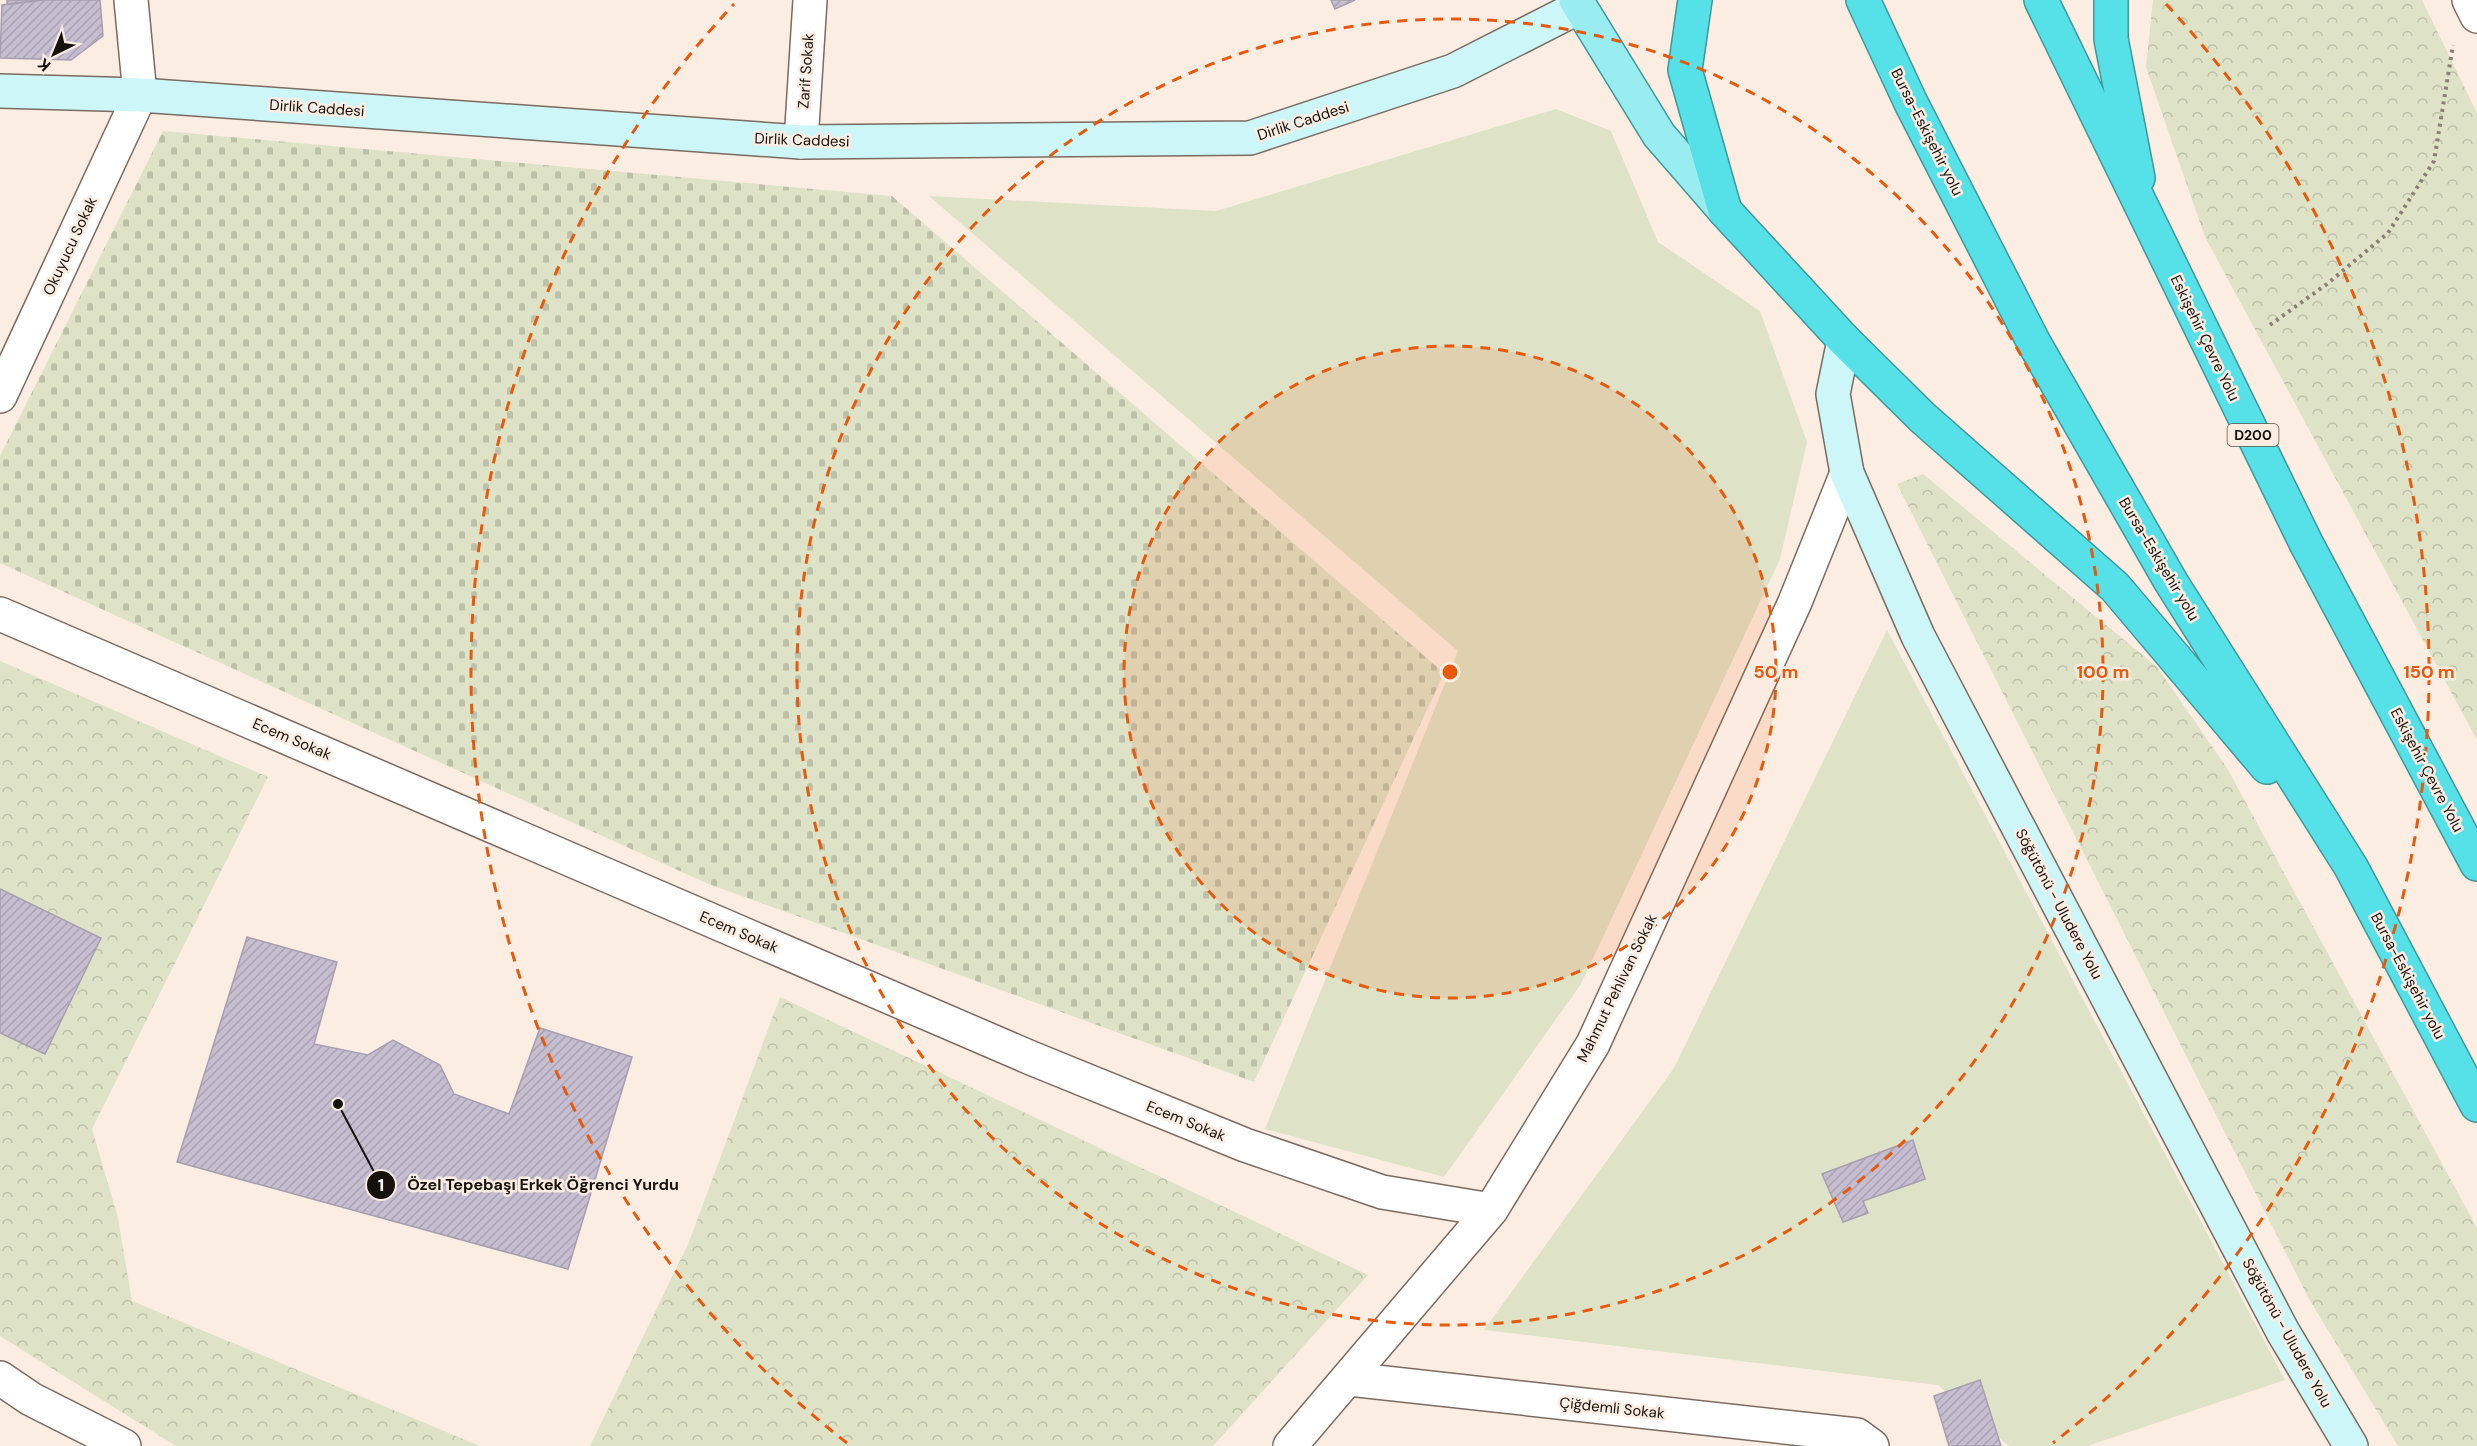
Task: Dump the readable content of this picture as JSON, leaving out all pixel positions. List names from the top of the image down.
{
  "streets": {
    "highway": ["Bursa-Eskişehir yolu", "Eskişehir Çevre Yolu", "D200"],
    "street": [
      "Zarif Sokak",
      "Dirlik Caddesi",
      "Okuyucu Sokak",
      "Ecem Sokak",
      "Söğütönü - Uludere Yolu",
      "Mahmut Pehlivan Sokak",
      "Çiğdemli Sokak"
    ]
  },
  "crossings": [
    ["Zarif Sokak", "Dirlik Caddesi"],
    ["Dirlik Caddesi", "Okuyucu Sokak"],
    ["Ecem Sokak", "Mahmut Pehlivan Sokak"],
    ["Söğütönü - Uludere Yolu", "Mahmut Pehlivan Sokak"],
    ["Mahmut Pehlivan Sokak", "Çiğdemli Sokak"]
  ],
  "places": ["Özel Tepebaşı Erkek Öğrenci Yurdu"],
  "north": "bottom left",
  "rings": ["50 m", "100 m", "150 m"]
}
